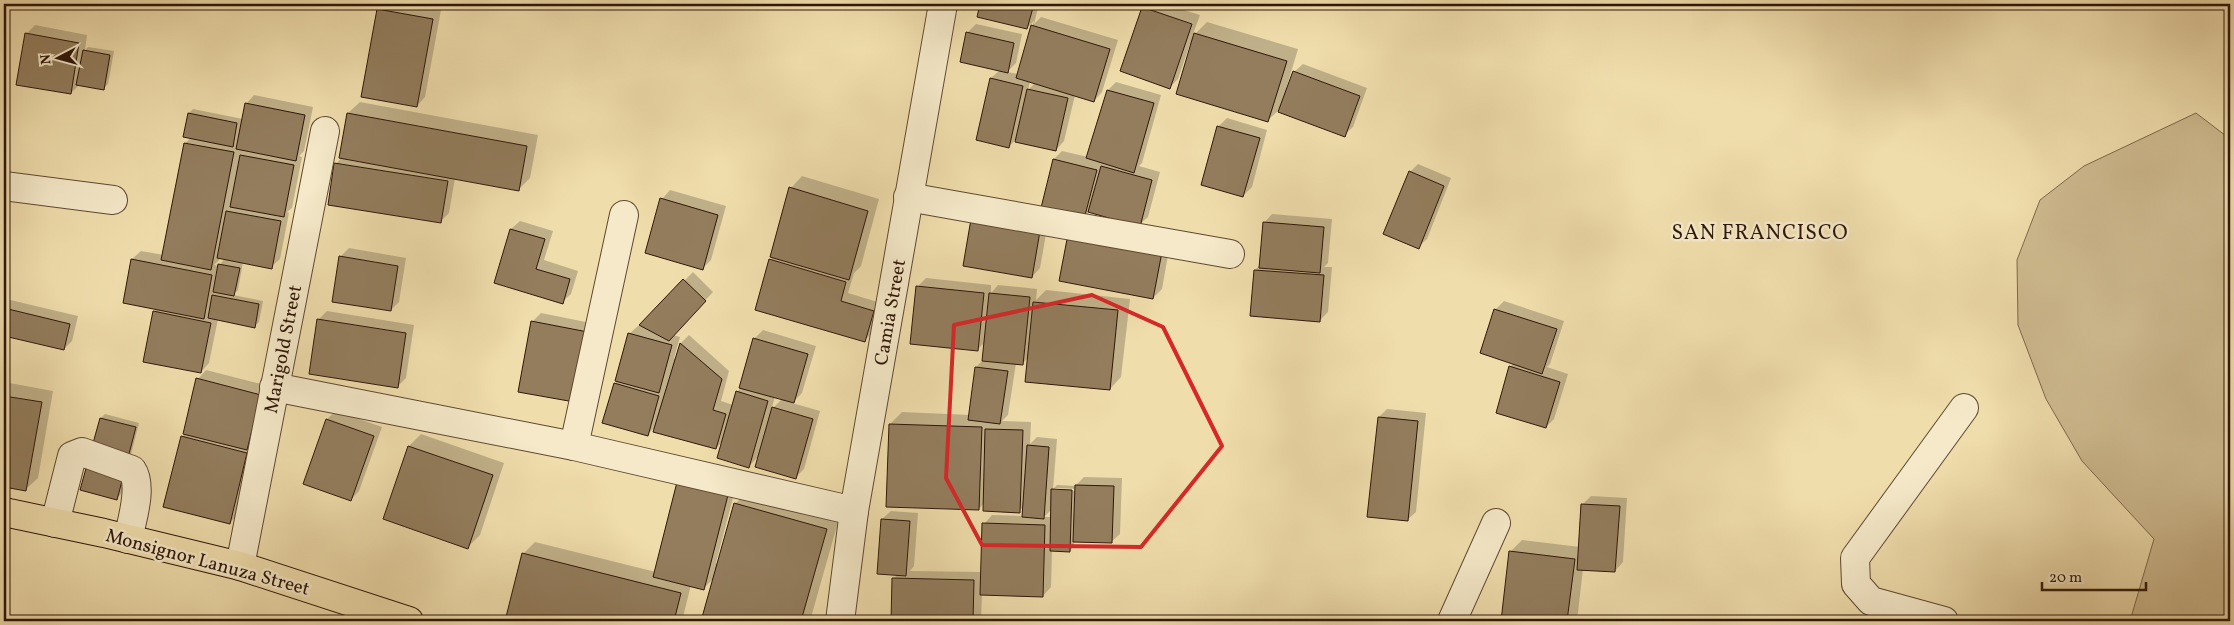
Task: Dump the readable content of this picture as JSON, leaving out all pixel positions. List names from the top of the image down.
{
  "streets": {
    "main road": ["Monsignor Lanuza Street"],
    "street": ["Camia Street", "Marigold Street"]
  },
  "crossings": [
    ["Marigold Street", "Monsignor Lanuza Street"]
  ],
  "districts": ["SAN FRANCISCO"],
  "scale_bar": "20 m",
  "north": "left"
}
